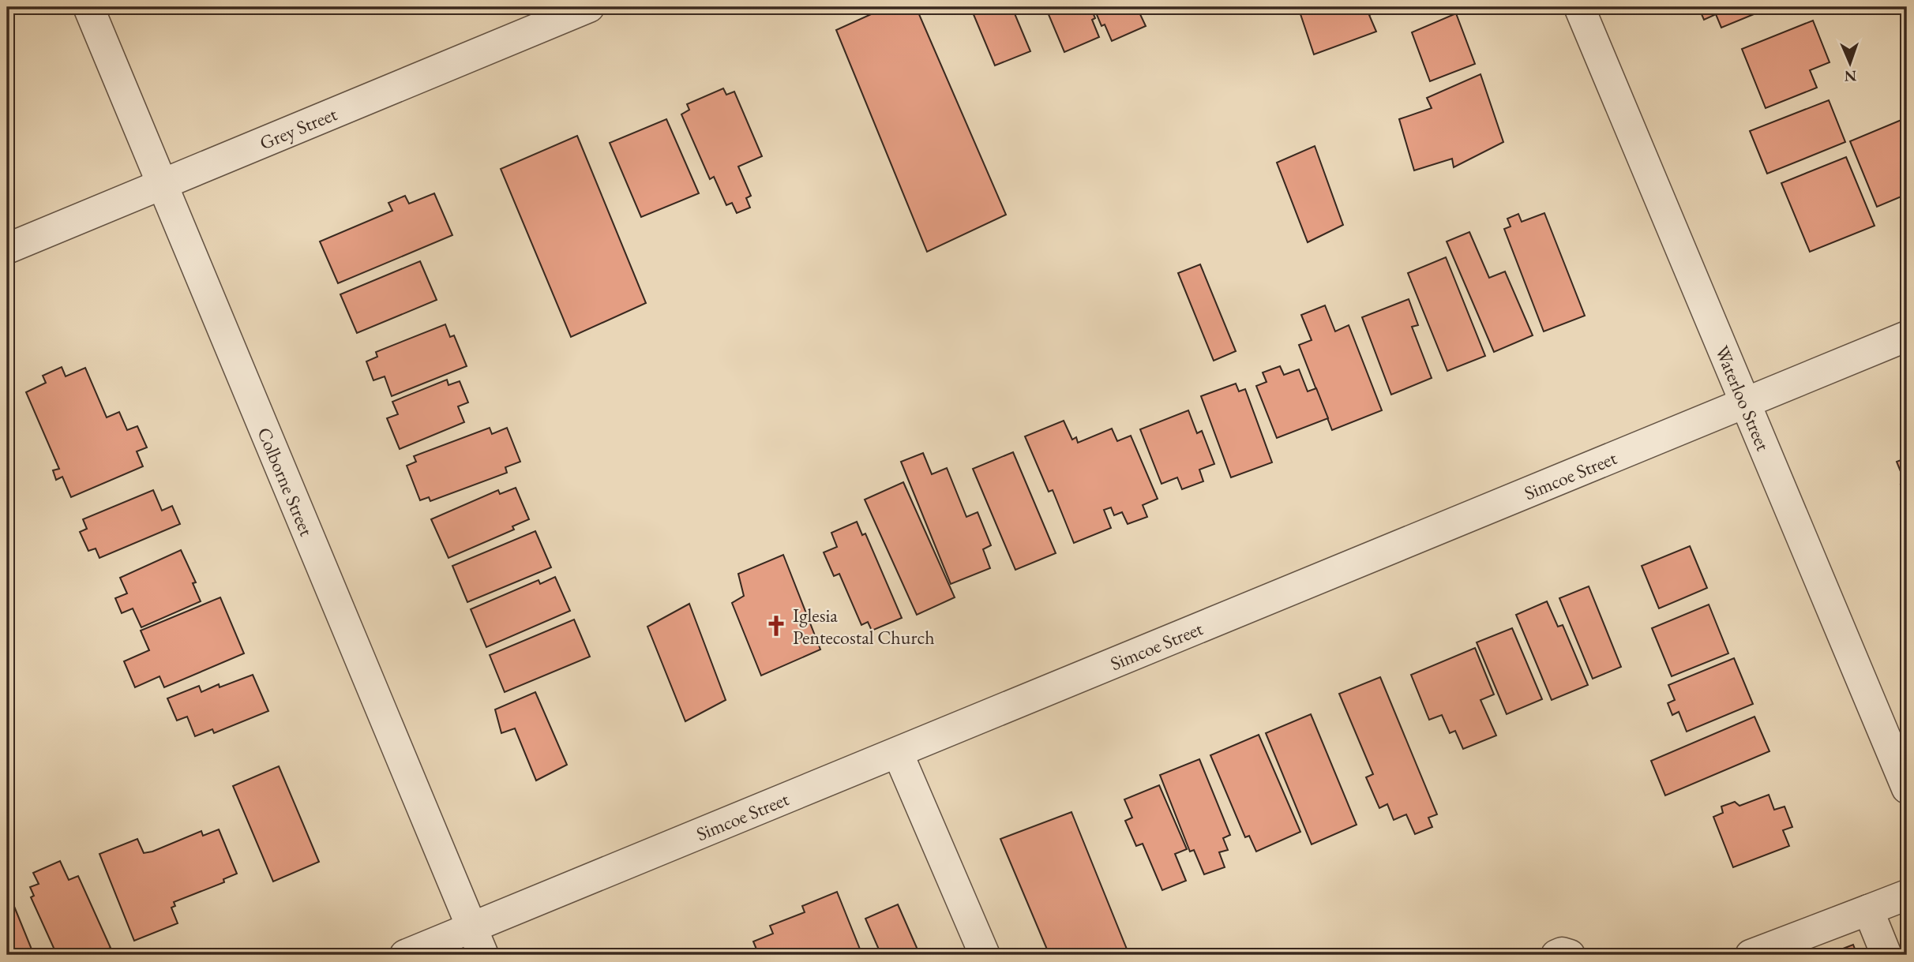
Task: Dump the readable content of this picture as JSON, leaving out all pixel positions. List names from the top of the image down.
{
  "streets": {
    "street": [
      "Grey Street",
      "Waterloo Street",
      "Simcoe Street",
      "Colborne Street"
    ]
  },
  "crossings": [
    ["Grey Street", "Colborne Street"],
    ["Waterloo Street", "Simcoe Street"],
    ["Simcoe Street", "Colborne Street"]
  ],
  "places": {
    "church": ["Iglesia Pentecostal Church"]
  },
  "north": "bottom"
}
